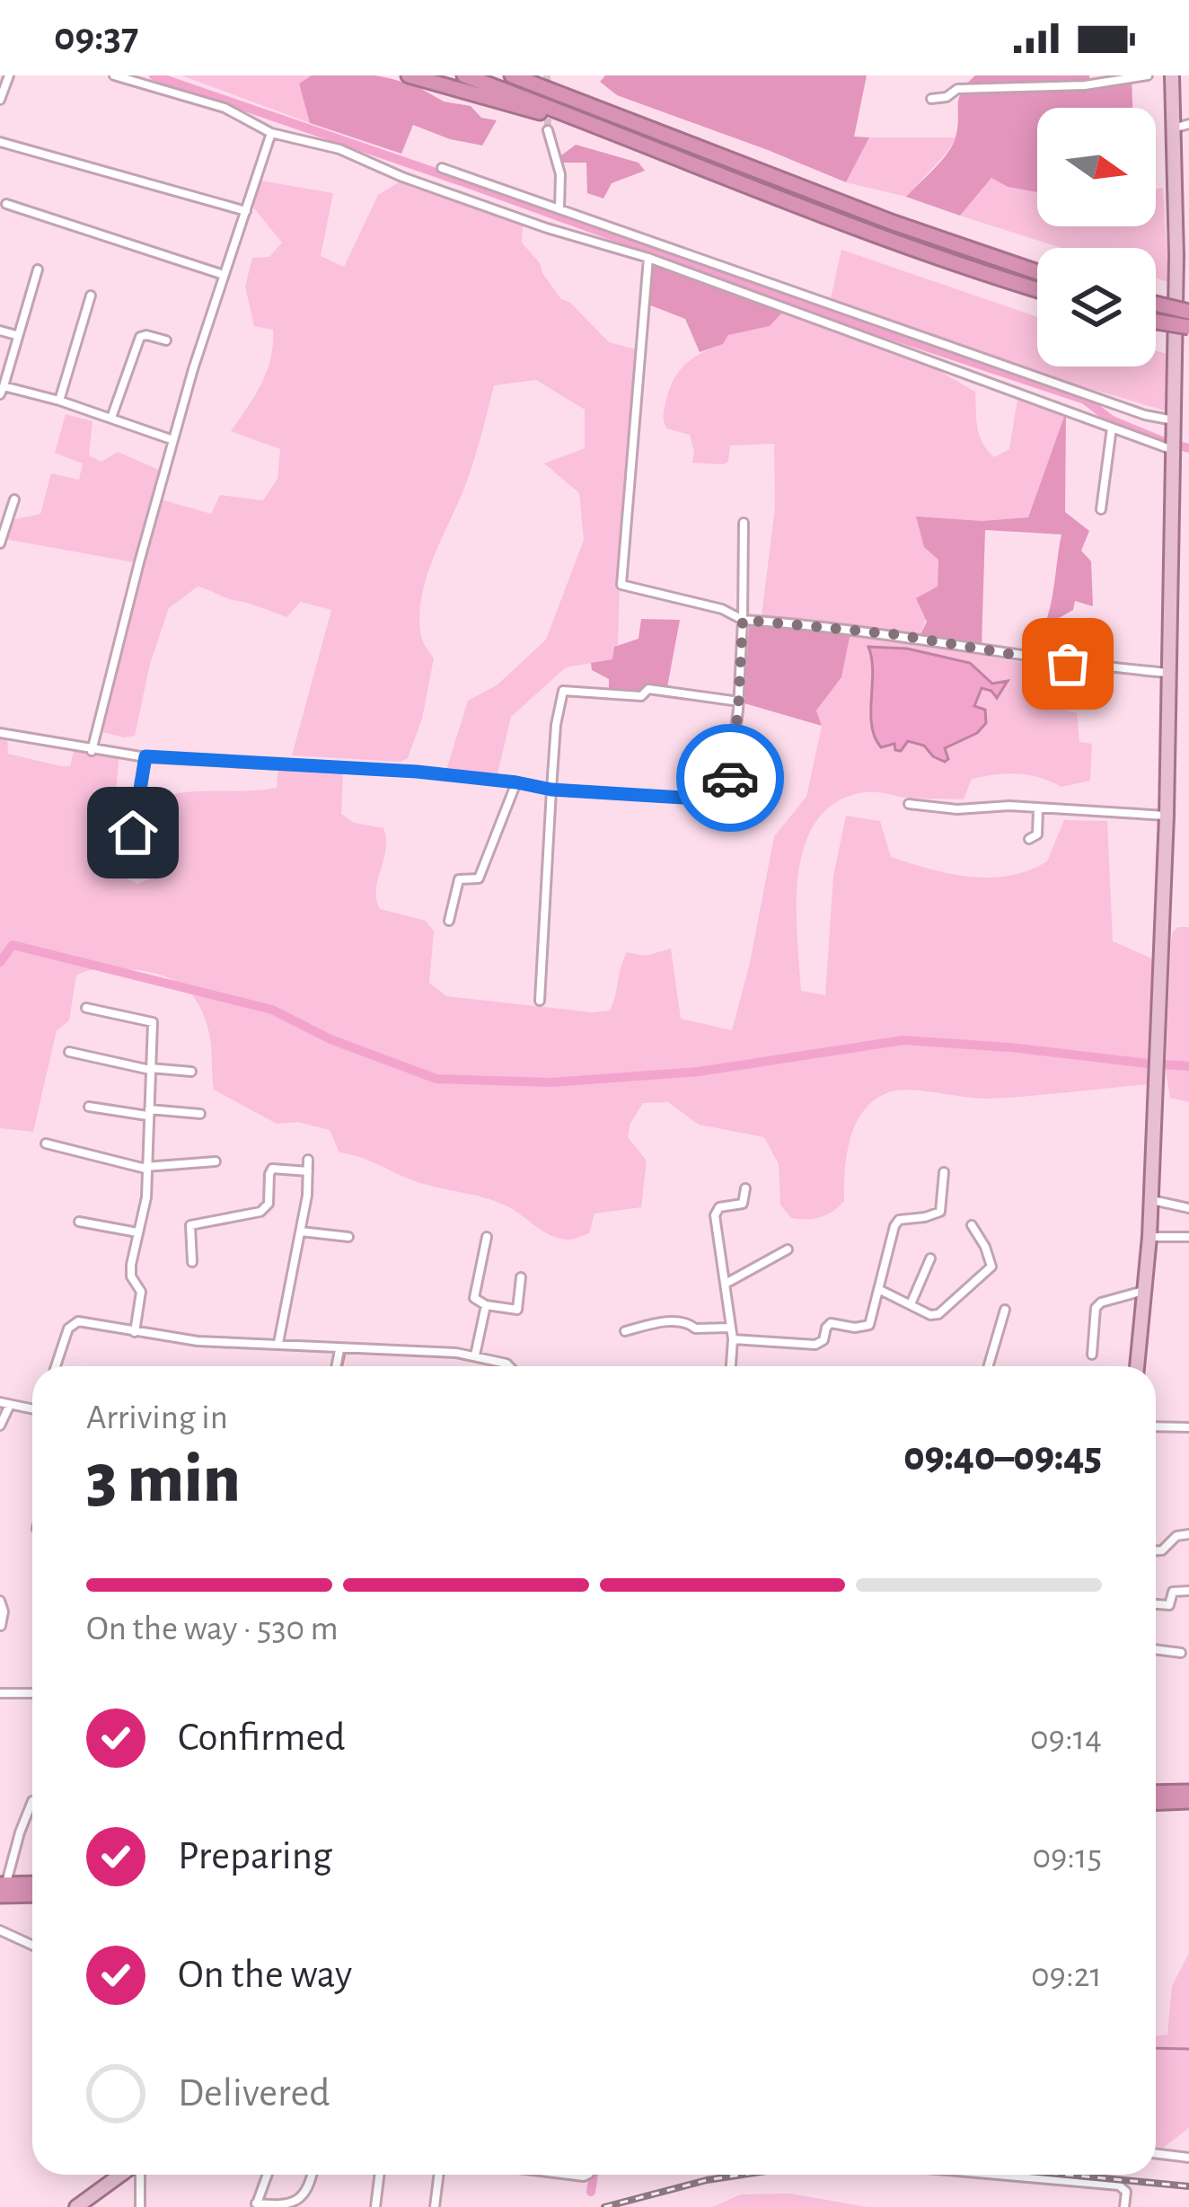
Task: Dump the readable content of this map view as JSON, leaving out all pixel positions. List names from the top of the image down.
{
  "north": "right",
  "page": {
    "status": "09:37",
    "heading": ["3 min", "Arriving in", "09:40–09:45"],
    "bar": "On the way · 530 m",
    "list": [
      ["Confirmed", "09:14"],
      ["Preparing", "09:15"],
      ["On the way", "09:21"],
      "Delivered"
    ]
  }
}
